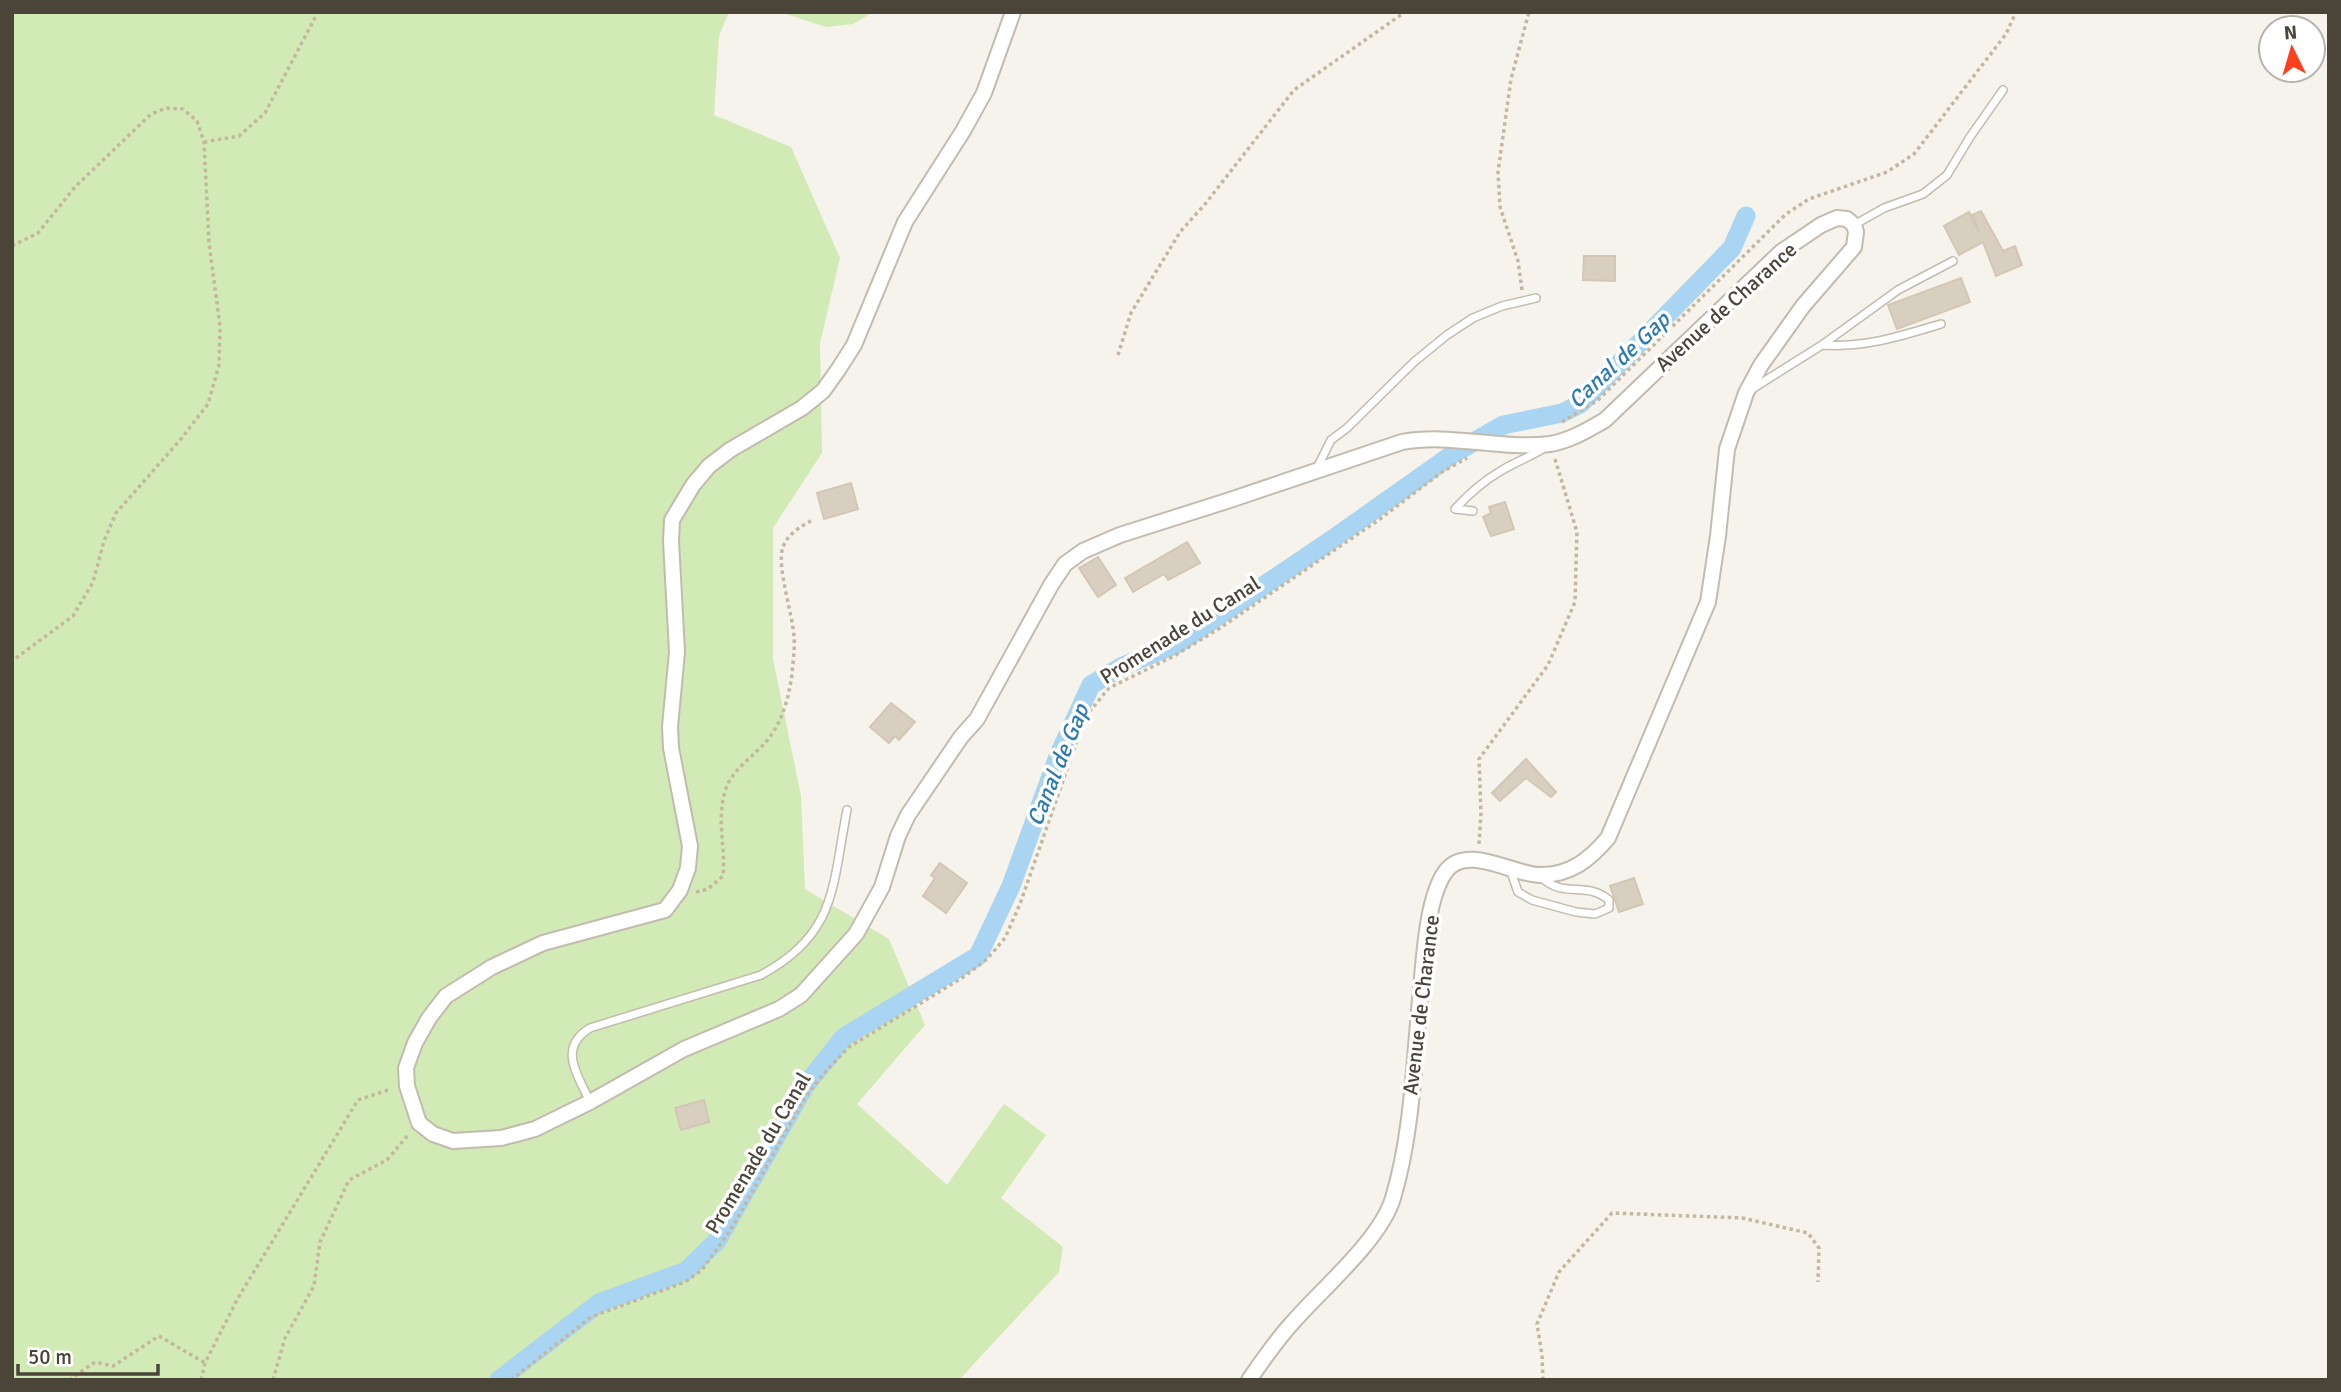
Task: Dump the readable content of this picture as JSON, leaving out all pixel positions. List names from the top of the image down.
{
  "streets": {
    "street": ["Avenue de Charance"],
    "path": ["Promenade du Canal"]
  },
  "water": ["Canal de Gap"],
  "scale_bar": "50 m",
  "north": "top"
}
